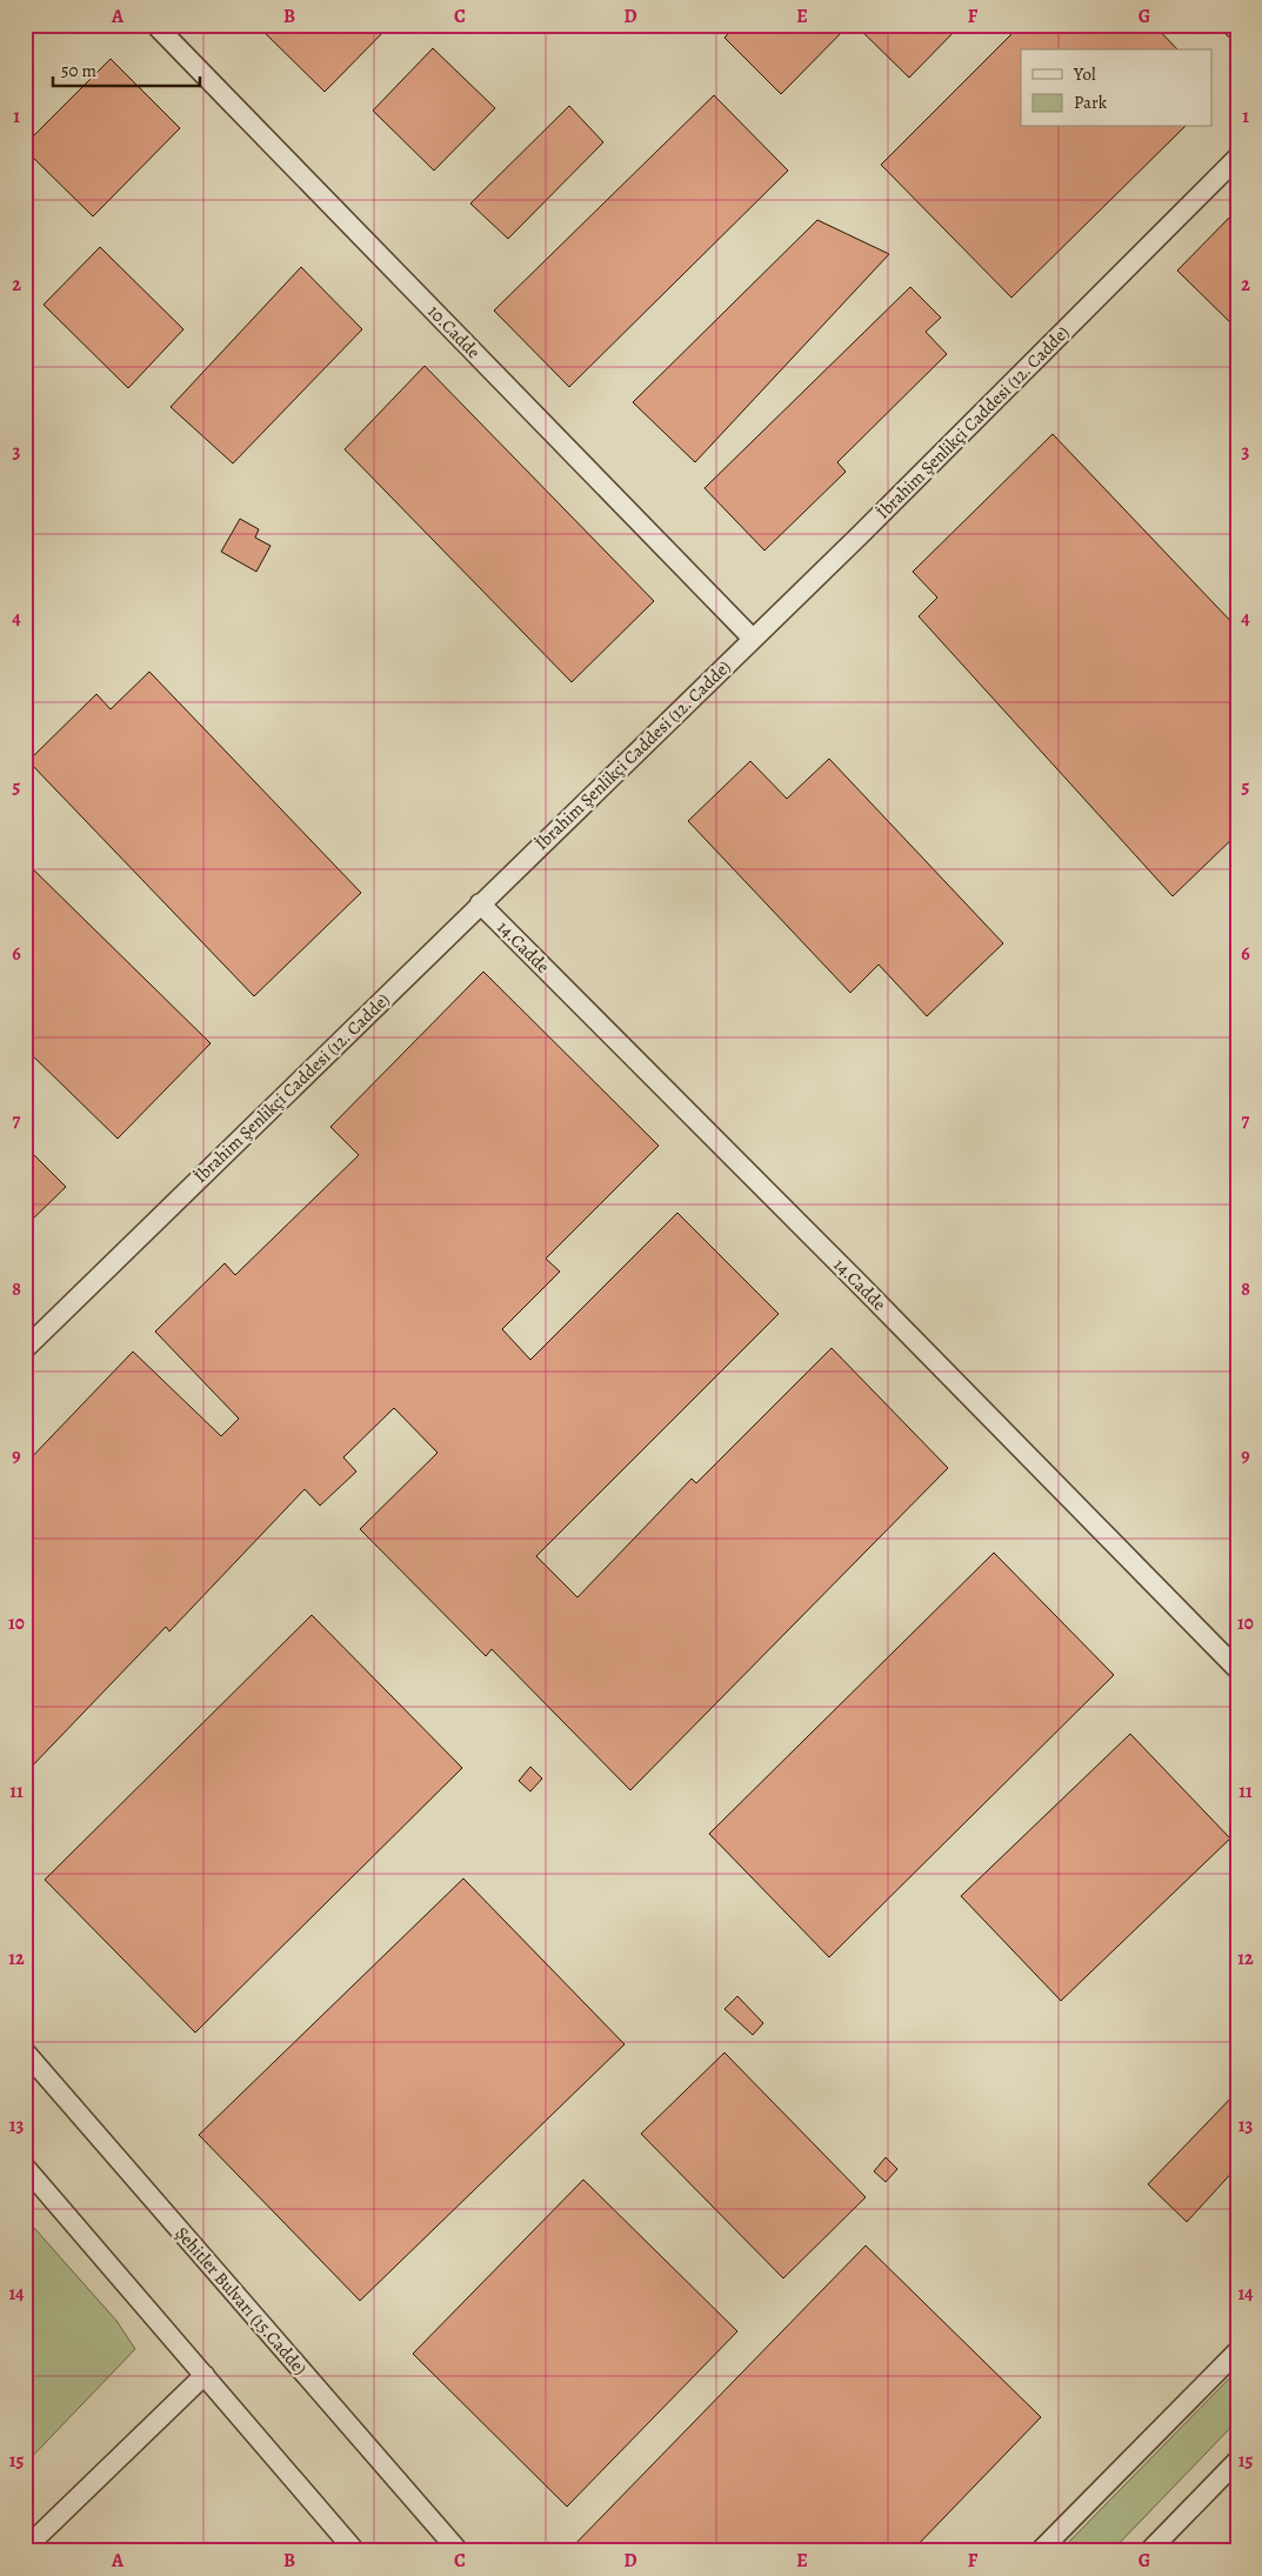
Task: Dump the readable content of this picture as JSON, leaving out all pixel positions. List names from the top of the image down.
{
  "streets": {
    "street": [
      "10.Cadde",
      "İbrahim Şenlikçi Caddesi (12. Cadde)",
      "14.Cadde",
      "Şehitler Bulvarı (15.Cadde)"
    ]
  },
  "crossings": [
    ["10.Cadde", "İbrahim Şenlikçi Caddesi (12. Cadde)"],
    ["İbrahim Şenlikçi Caddesi (12. Cadde)", "14.Cadde"]
  ],
  "legend": ["Yol", "Park"],
  "scale_bar": "50 m",
  "grid": {
    "columns": [
      "A",
      "B",
      "C",
      "D",
      "E",
      "F",
      "G"
    ],
    "rows": [
      "1",
      "2",
      "3",
      "4",
      "5",
      "6",
      "7",
      "8",
      "9",
      "10",
      "11",
      "12",
      "13",
      "14",
      "15"
    ]
  }
}
